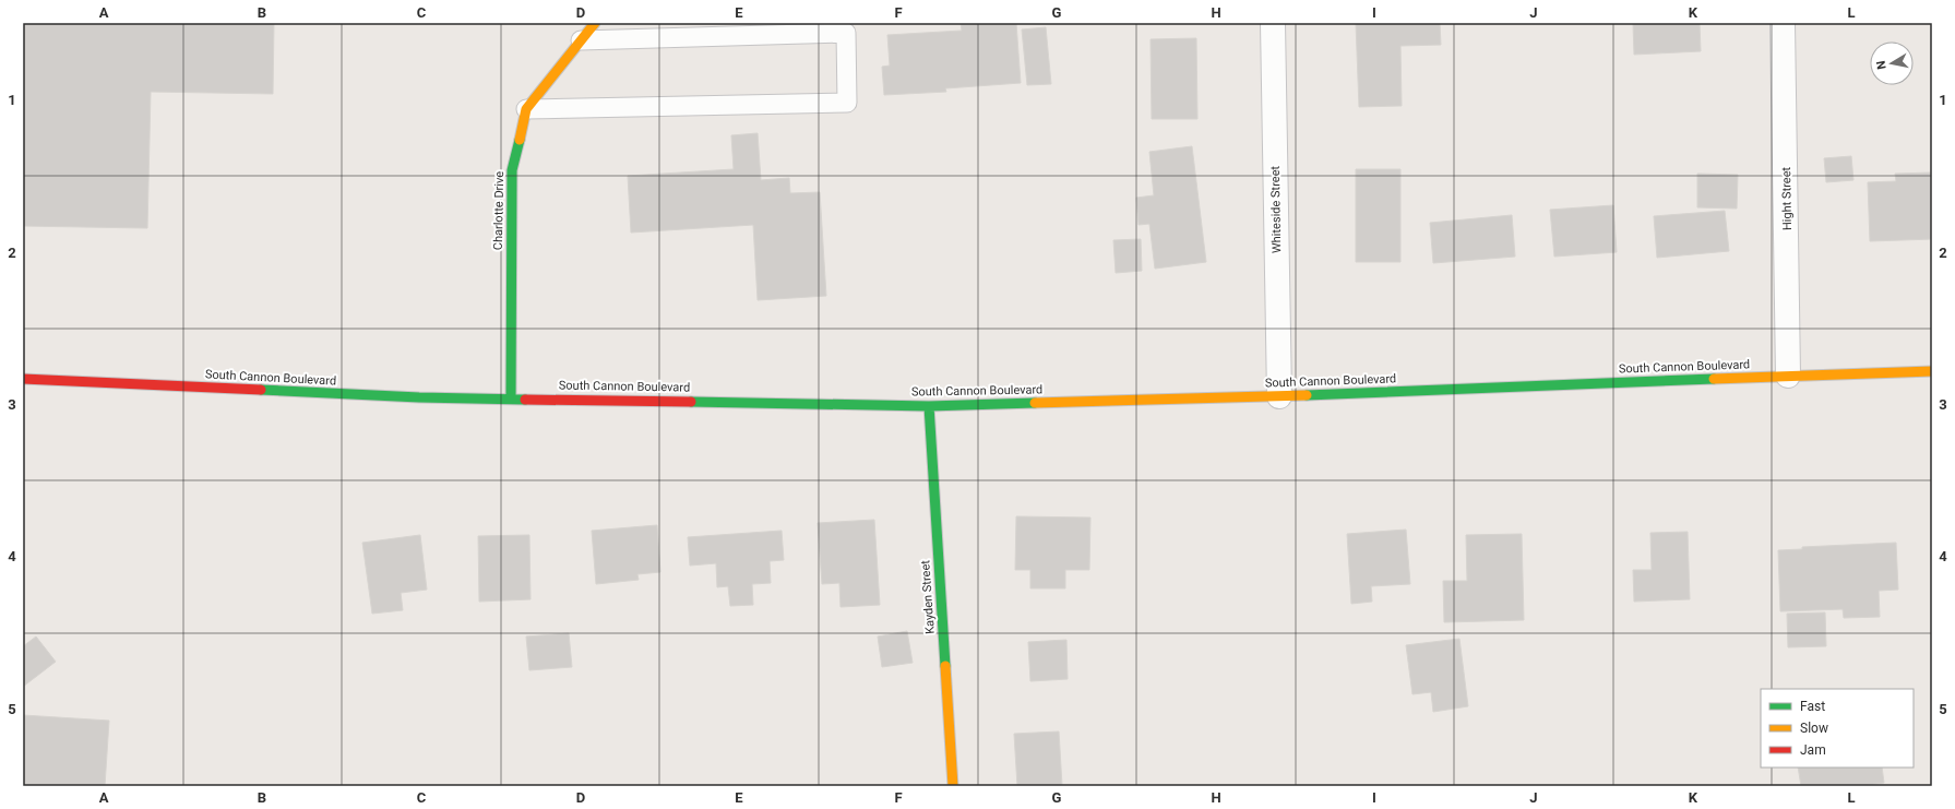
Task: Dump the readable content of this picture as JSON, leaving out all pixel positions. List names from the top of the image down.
{
  "streets": {
    "main road": ["Charlotte Drive", "South Cannon Boulevard", "Kayden Street"],
    "street": ["Hight Street", "Whiteside Street"]
  },
  "crossings": [
    ["Hight Street", "South Cannon Boulevard"],
    ["Whiteside Street", "South Cannon Boulevard"],
    ["Charlotte Drive", "South Cannon Boulevard"],
    ["South Cannon Boulevard", "Kayden Street"]
  ],
  "legend": ["Fast", "Slow", "Jam"],
  "north": "left",
  "grid": {
    "columns": [
      "A",
      "B",
      "C",
      "D",
      "E",
      "F",
      "G",
      "H",
      "I",
      "J",
      "K",
      "L"
    ],
    "rows": [
      "1",
      "2",
      "3",
      "4",
      "5"
    ]
  }
}
